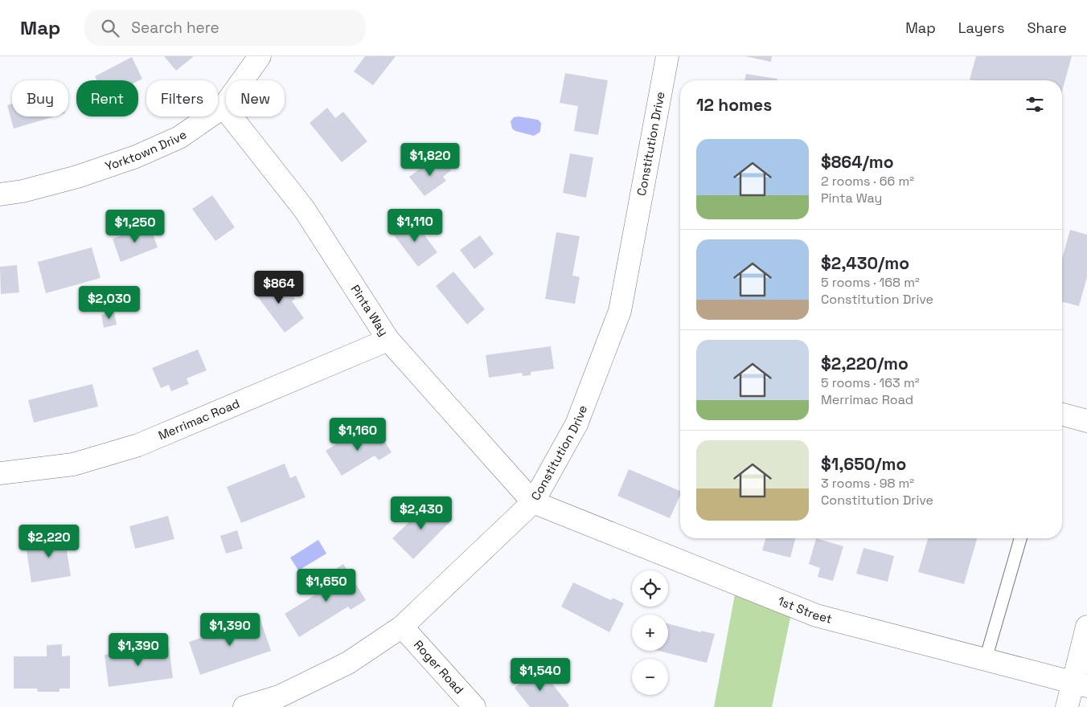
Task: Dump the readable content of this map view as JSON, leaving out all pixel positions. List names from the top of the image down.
{
  "streets": {
    "main road": [
      "Constitution Drive",
      "Yorktown Drive",
      "Pinta Way",
      "Merrimac Road",
      "1st Street",
      "Roger Road"
    ]
  },
  "crossings": [
    ["Constitution Drive", "Pinta Way"],
    ["Constitution Drive", "1st Street"],
    ["Constitution Drive", "Roger Road"],
    ["Yorktown Drive", "Pinta Way"],
    ["Pinta Way", "Merrimac Road"],
    ["Pinta Way", "1st Street"]
  ],
  "page": {
    "header": "Map",
    "search": "Search here",
    "nav": ["Map", "Layers", "Share"],
    "chip": [
      "Buy",
      "Rent",
      "Filters",
      "New"
    ],
    "heading": "12 homes",
    "list": [
      {
        "name": "$864/mo",
        "note": "2 rooms · 66 m² · Pinta Way"
      },
      {
        "name": "$2,430/mo",
        "note": "5 rooms · 168 m² · Constitution Drive"
      },
      {
        "name": "$2,220/mo",
        "note": "5 rooms · 163 m² · Merrimac Road"
      },
      {
        "name": "$1,650/mo",
        "note": "3 rooms · 98 m² · Constitution Drive"
      }
    ],
    "price": [
      "$1,820",
      "$1,110",
      "$1,250",
      "$864",
      "$2,030",
      "$1,160",
      "$2,430",
      "$2,220",
      "$1,650",
      "$1,390",
      "$1,390",
      "$1,540"
    ],
    "map_buttons": ["+", "−"]
  }
}
